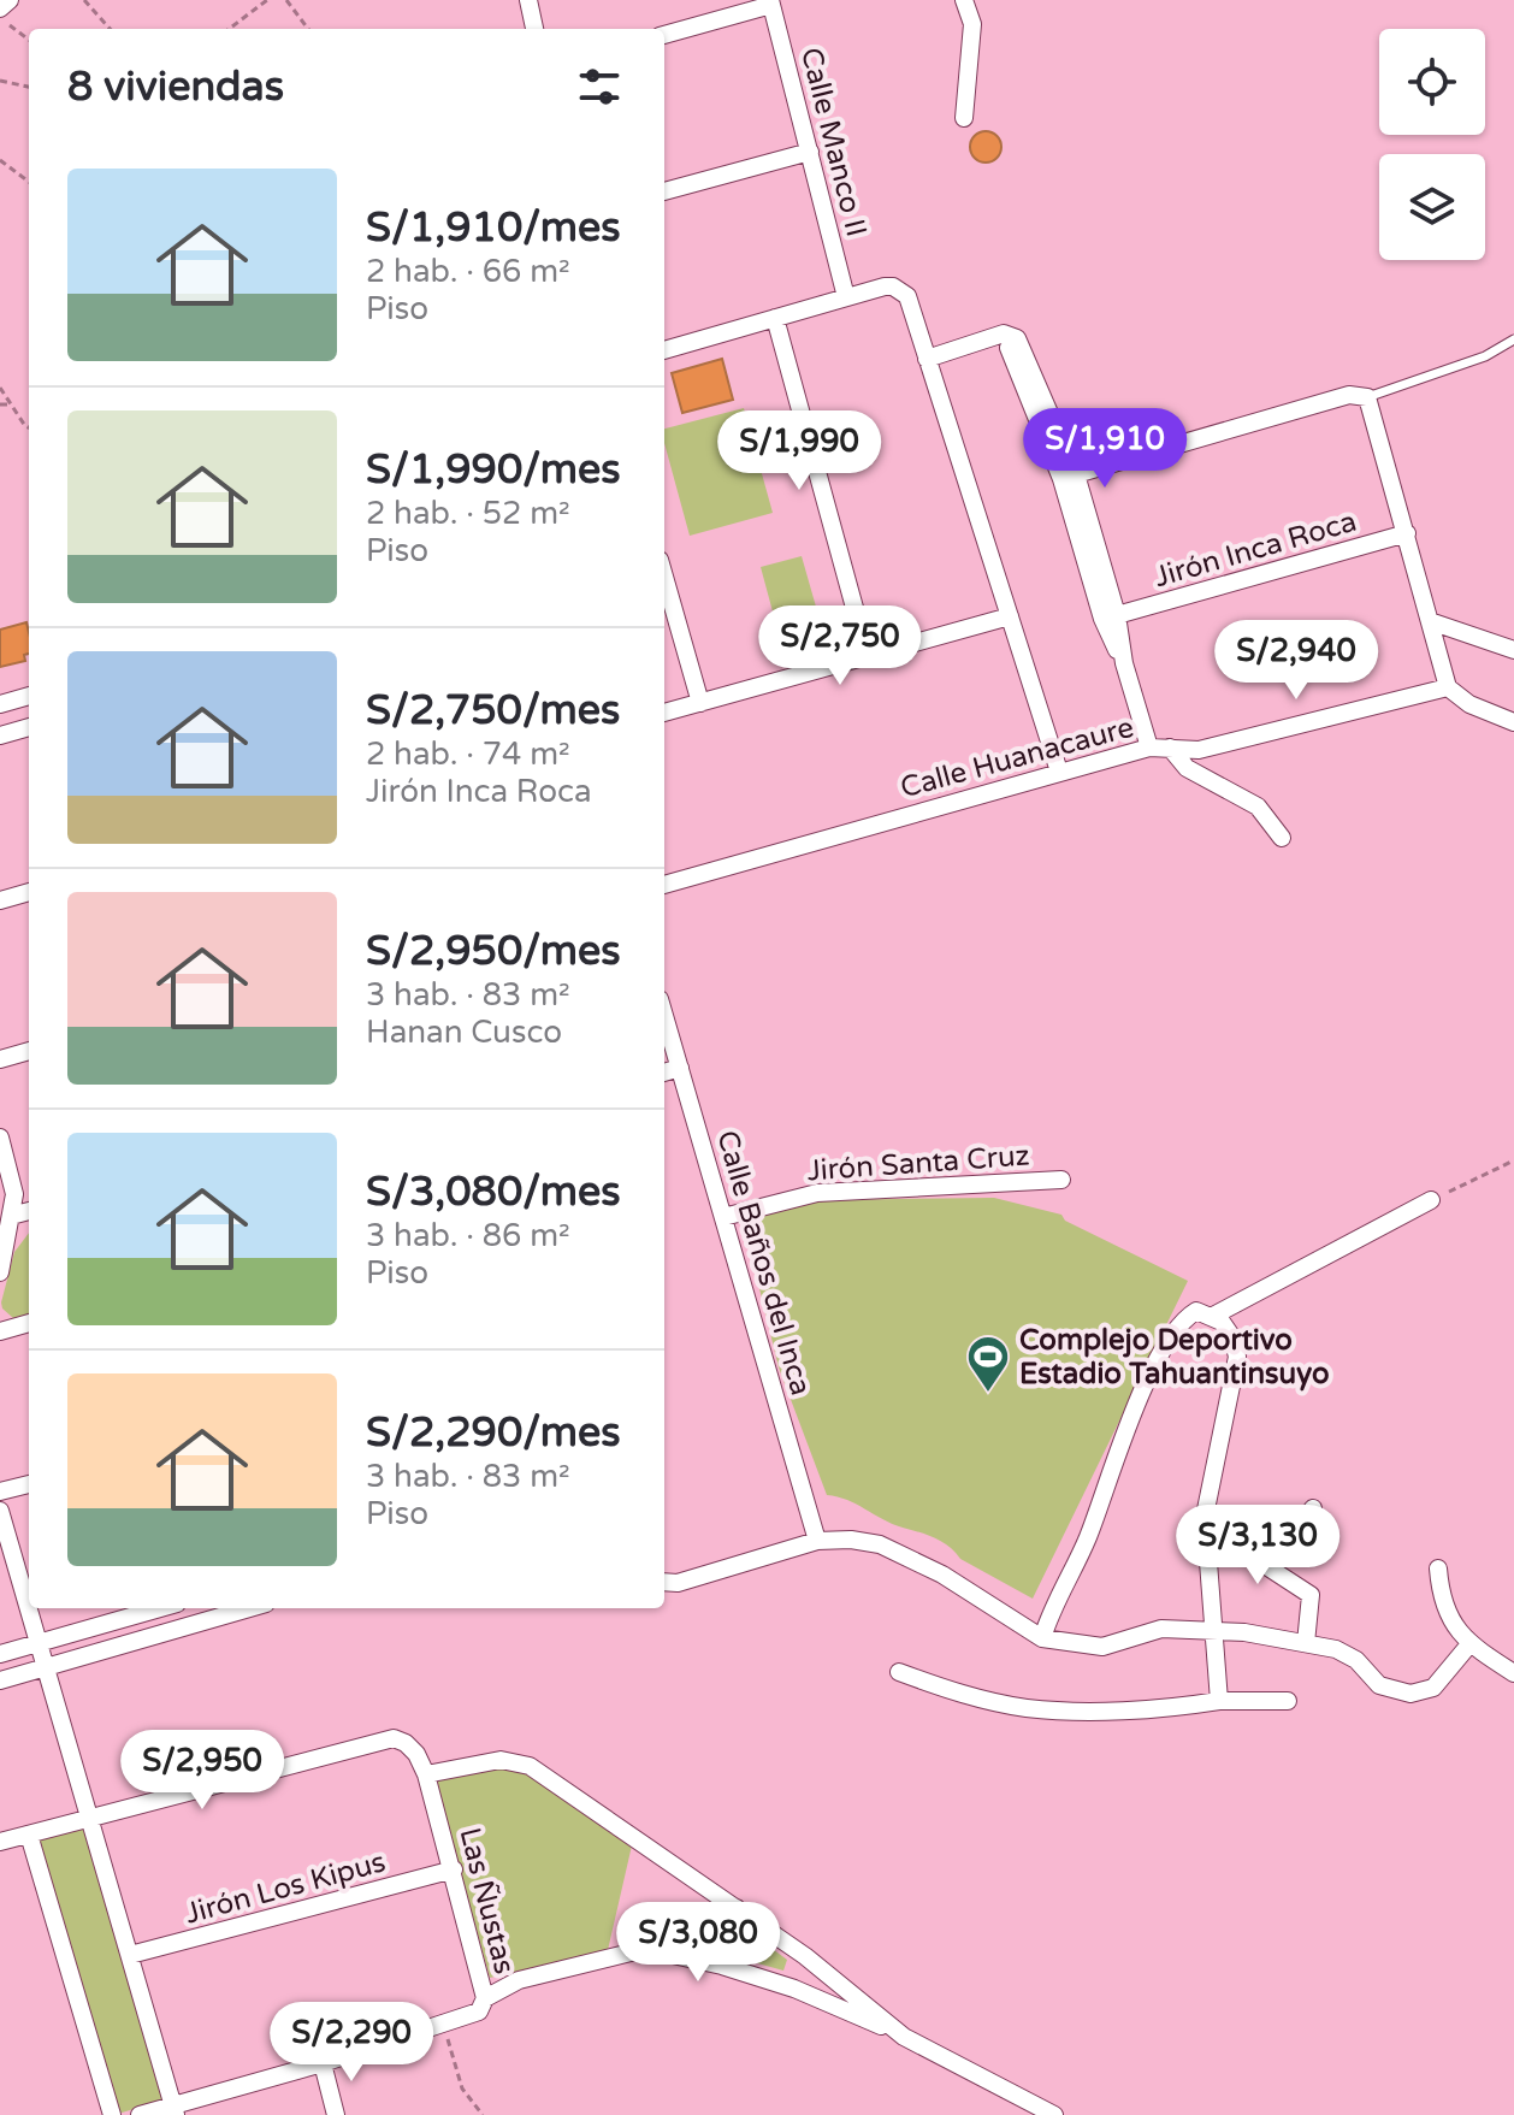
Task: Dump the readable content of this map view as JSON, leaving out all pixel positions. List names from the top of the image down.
{
  "streets": {
    "street": [
      "Calle Manco II",
      "Jirón Inca Roca",
      "Calle Huanacaure",
      "Jirón Santa Cruz",
      "Calle Baños del Inca",
      "Jirón Los Kipus",
      "Las Ñustas"
    ]
  },
  "crossings": [
    ["Jirón Santa Cruz", "Calle Baños del Inca"],
    ["Jirón Los Kipus", "Las Ñustas"]
  ],
  "places": {
    "sports": ["Complejo Deportivo Estadio Tahuantinsuyo"]
  },
  "page": {
    "heading": "8 viviendas",
    "list": [
      {
        "name": "S/1,910/mes",
        "note": "2 hab. · 66 m² · Piso"
      },
      {
        "name": "S/1,990/mes",
        "note": "2 hab. · 52 m² · Piso"
      },
      {
        "name": "S/2,750/mes",
        "note": "2 hab. · 74 m² · Jirón Inca Roca"
      },
      {
        "name": "S/2,950/mes",
        "note": "3 hab. · 83 m² · Hanan Cusco"
      },
      {
        "name": "S/3,080/mes",
        "note": "3 hab. · 86 m² · Piso"
      },
      {
        "name": "S/2,290/mes",
        "note": "3 hab. · 83 m² · Piso"
      }
    ],
    "price": [
      "S/1,910",
      "S/1,990",
      "S/2,750",
      "S/2,940",
      "S/3,130",
      "S/2,950",
      "S/3,080",
      "S/2,290"
    ]
  }
}
